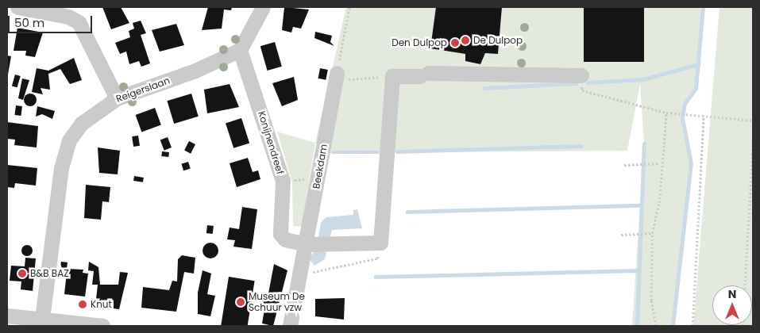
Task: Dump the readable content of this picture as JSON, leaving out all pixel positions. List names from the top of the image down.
{
  "streets": {
    "street": ["Reigerslaan", "Konijnendreef", "Beekdam"]
  },
  "crossings": [
    ["Reigerslaan", "Konijnendreef"],
    ["Konijnendreef", "Beekdam"]
  ],
  "places": [
    "De Dulpop",
    "Den Dulpop",
    "B&B BAZ",
    "Museum De Schuur vzw",
    "Knut"
  ],
  "scale_bar": "50 m",
  "north": "top"
}
